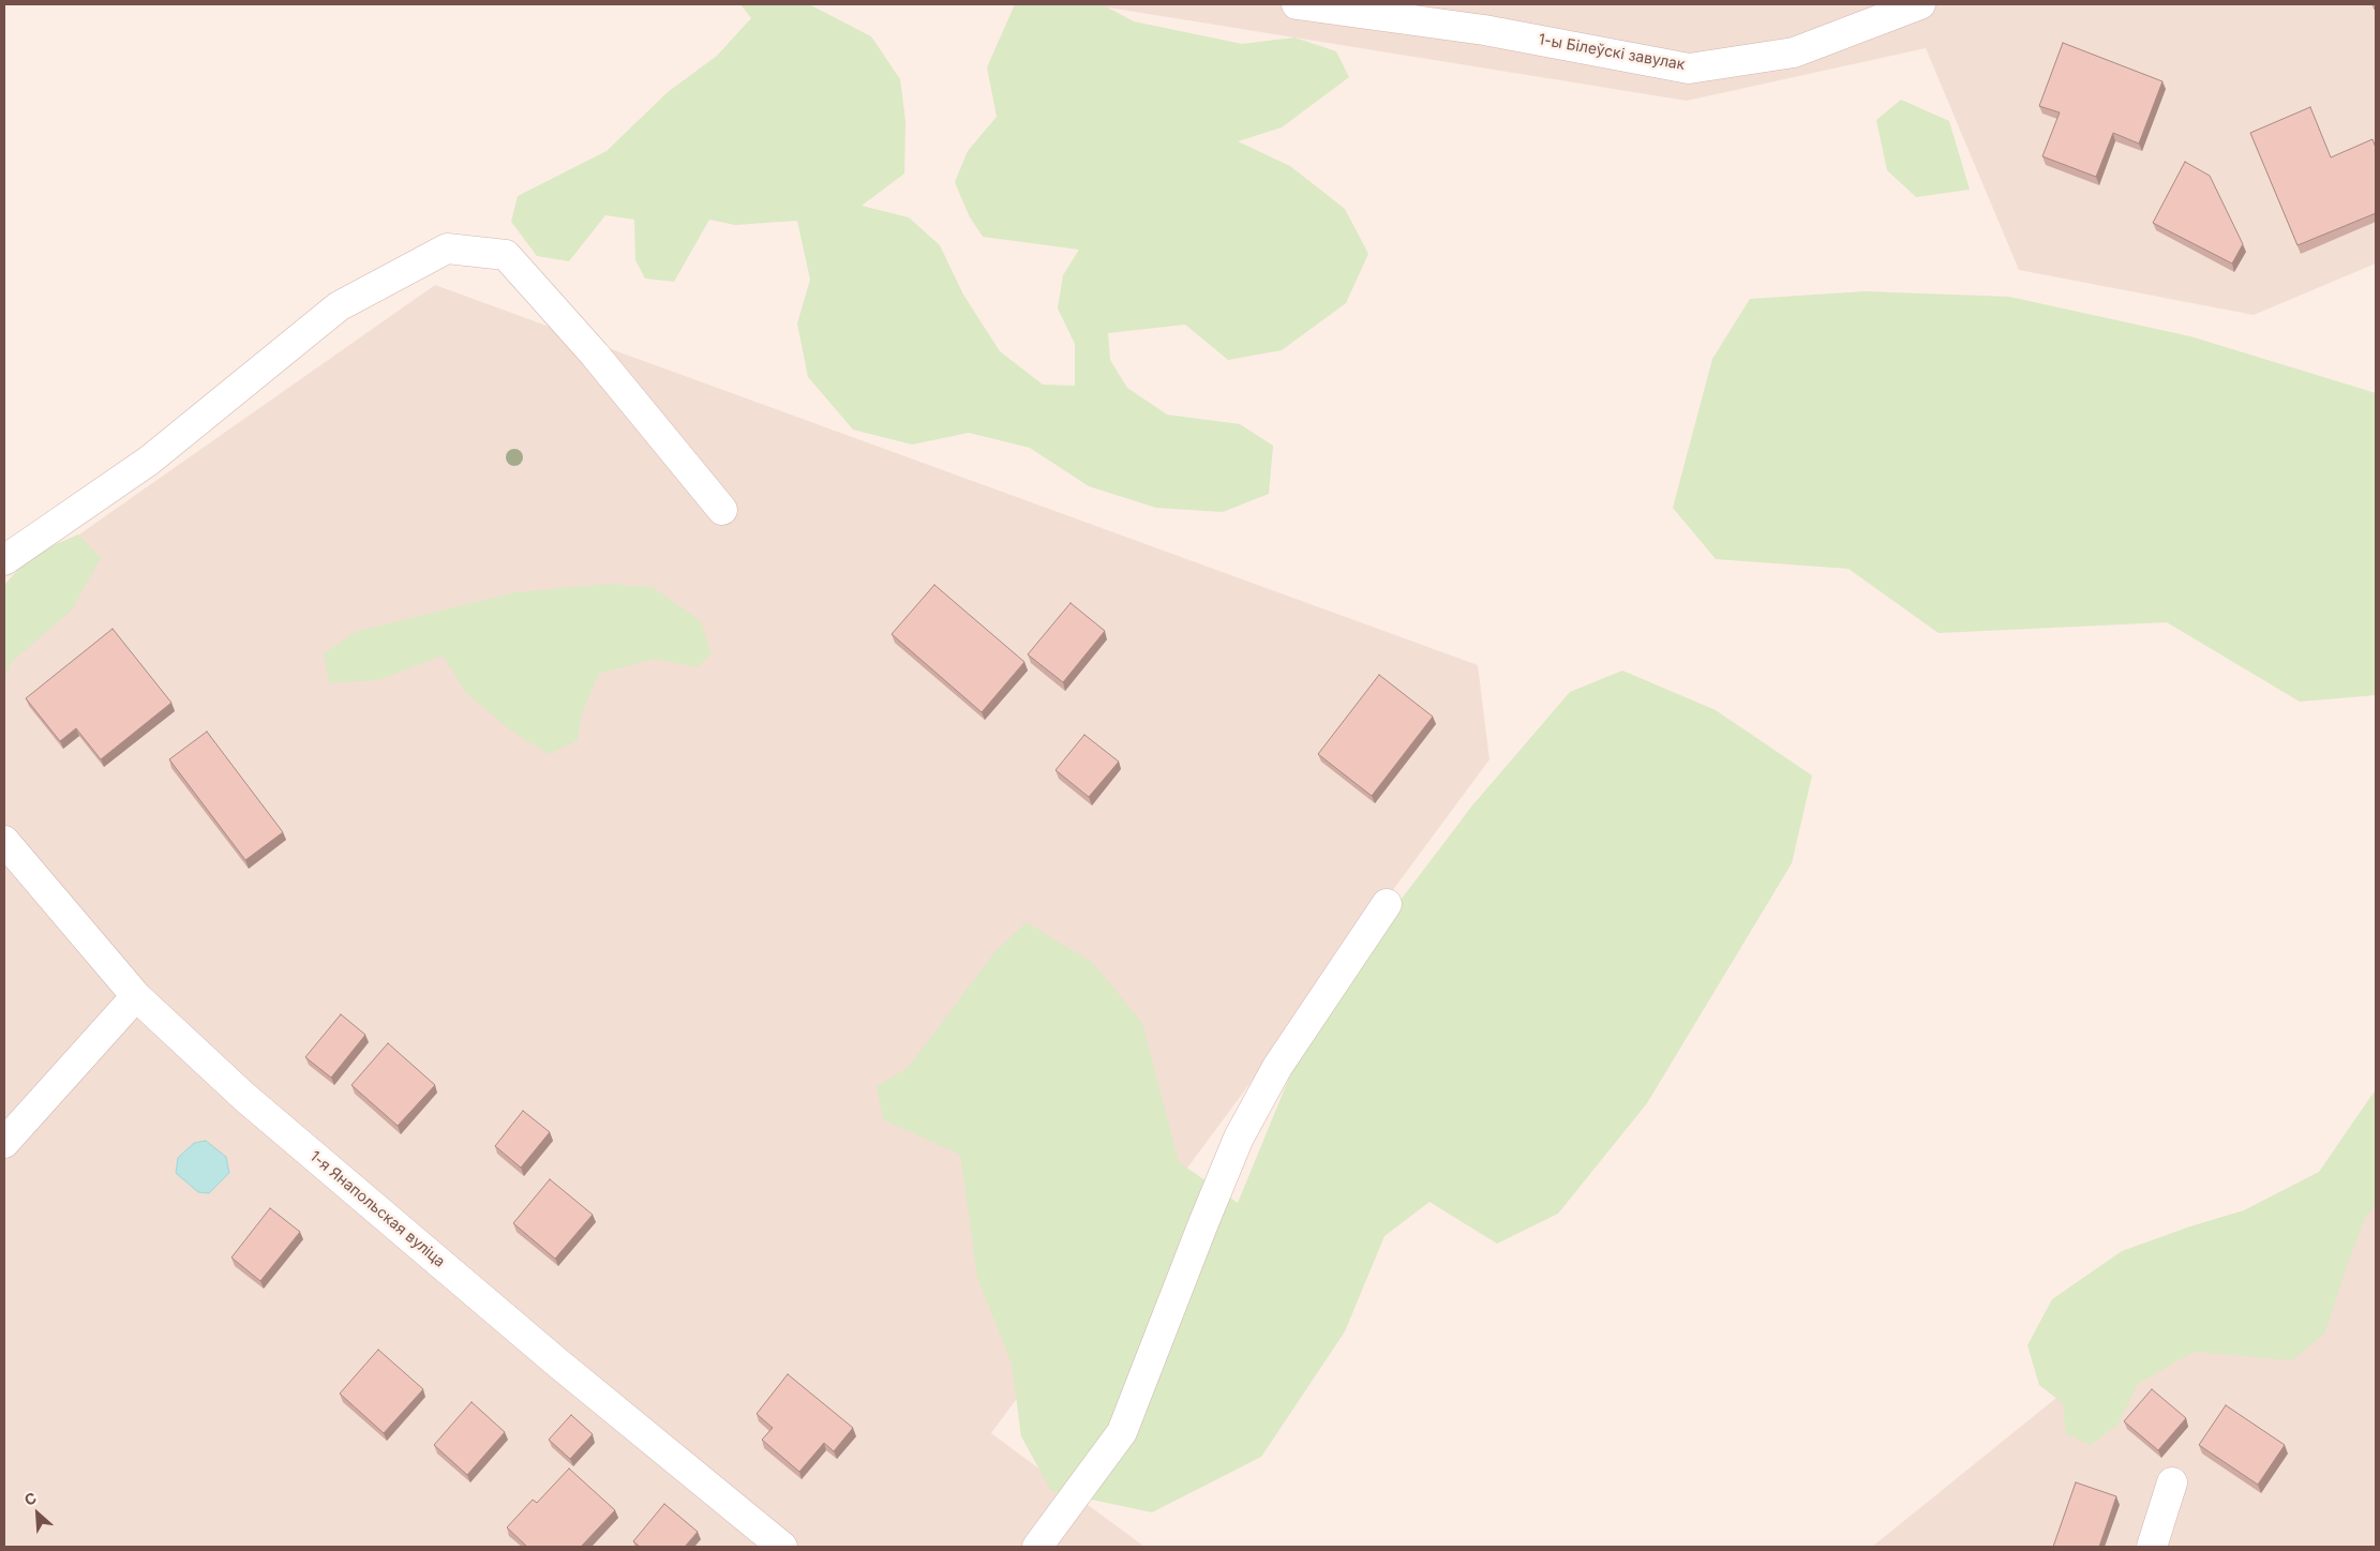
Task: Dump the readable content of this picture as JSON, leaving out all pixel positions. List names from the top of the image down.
{
  "streets": {
    "street": ["1-ы Білеўскі завулак", "1-я Янапольская вуліца"]
  },
  "north": "top left"
}
